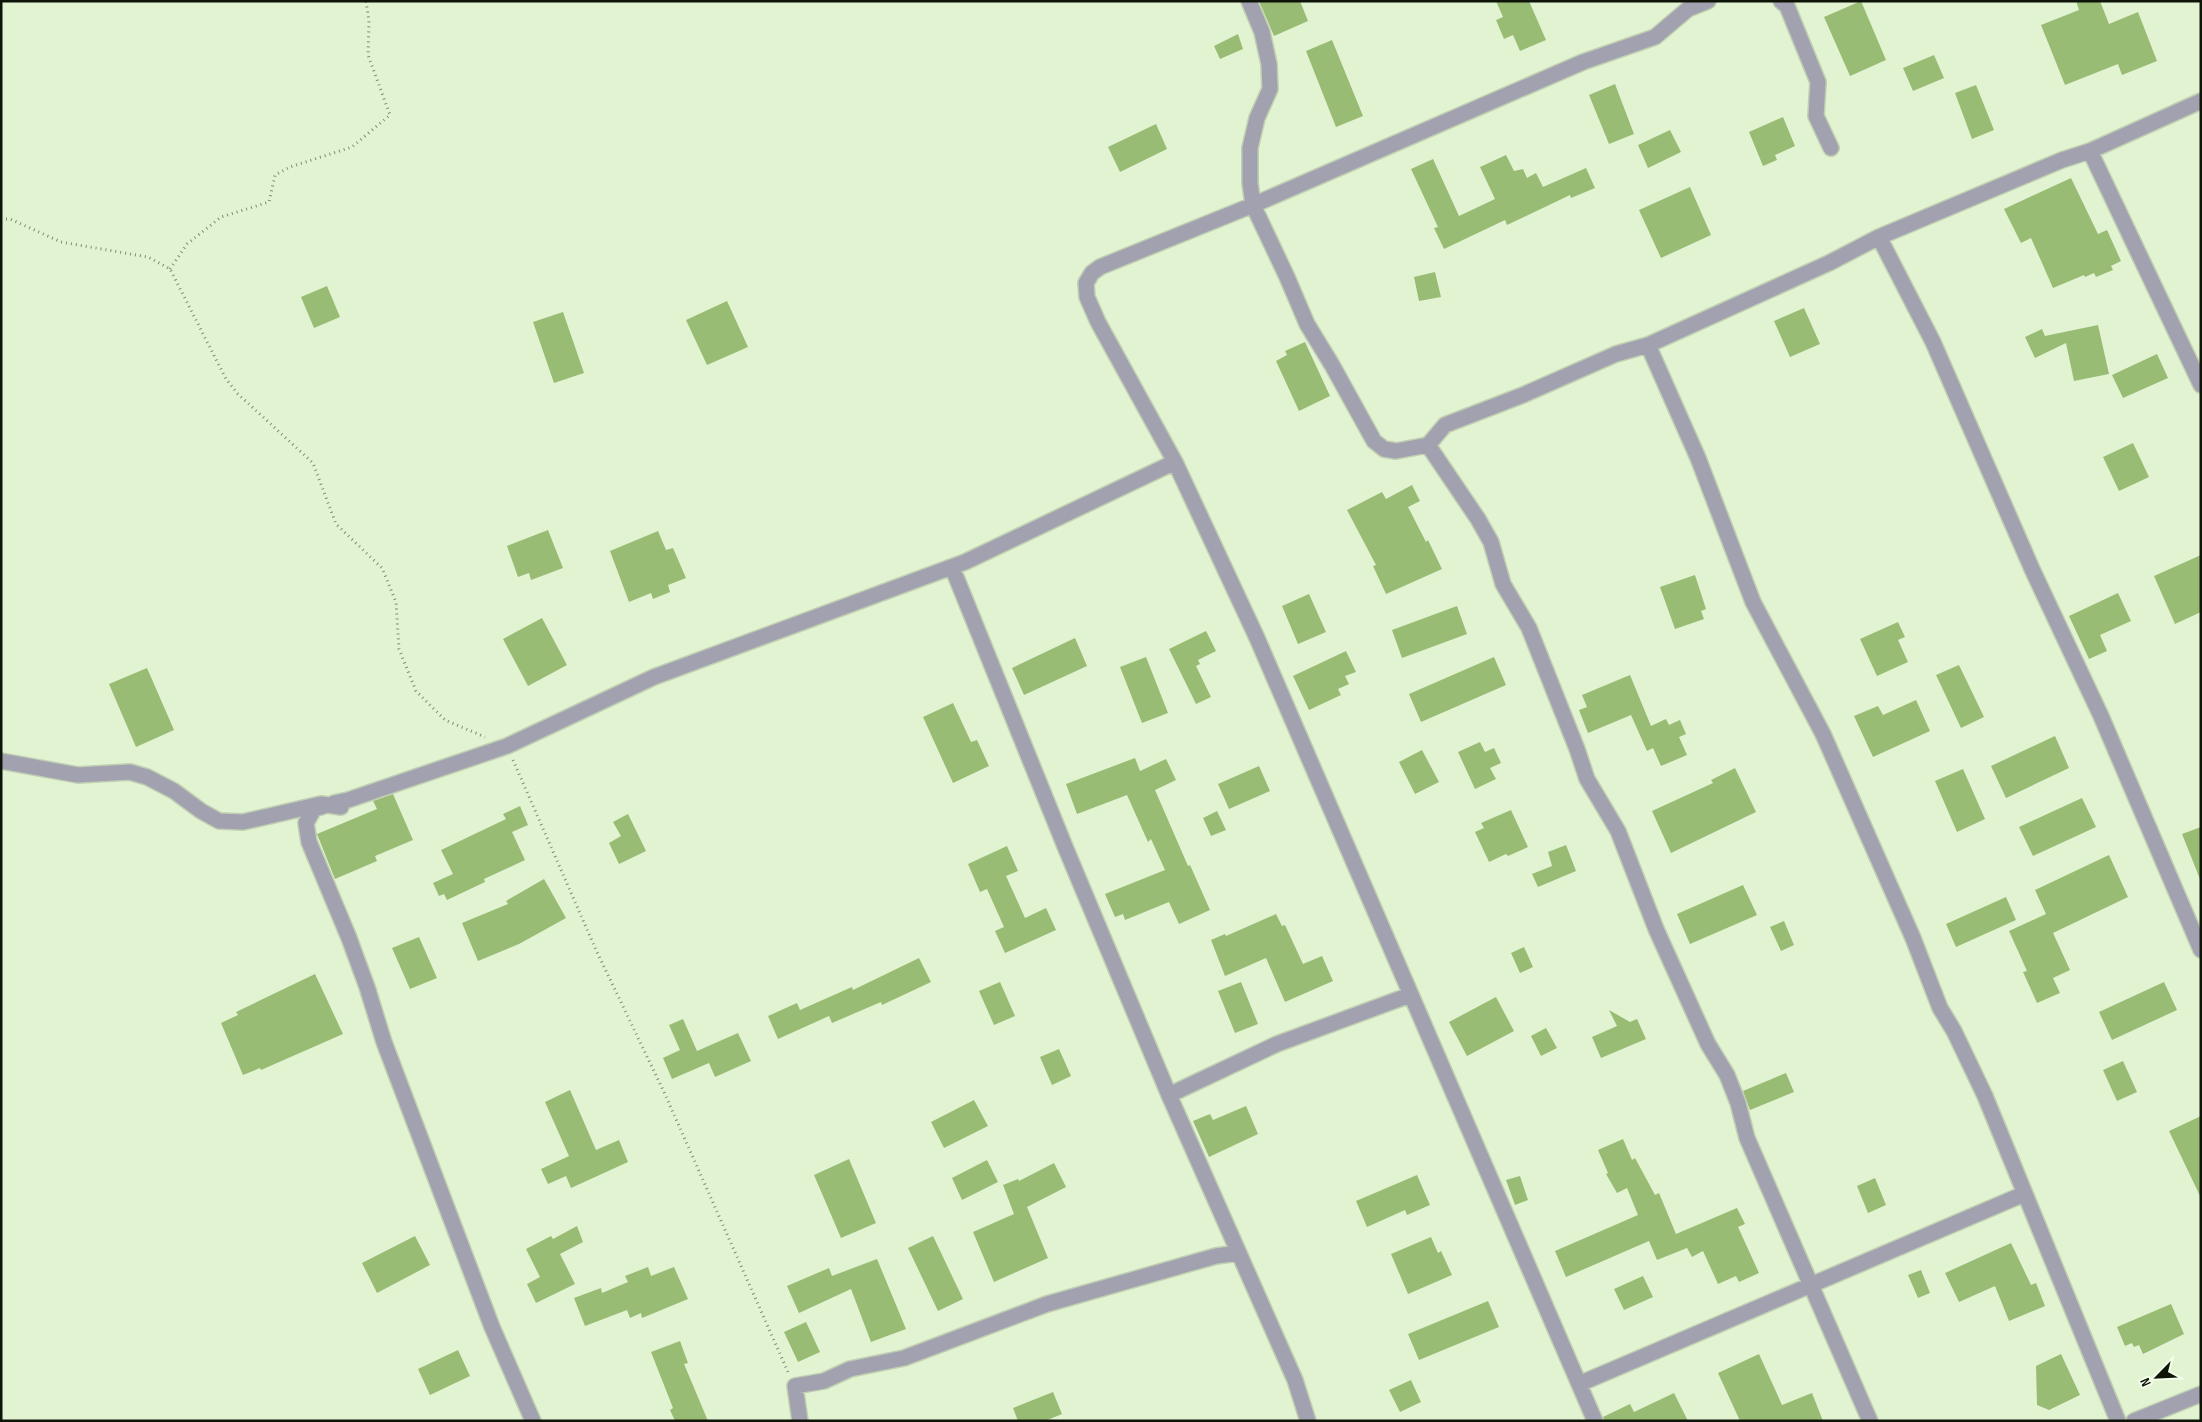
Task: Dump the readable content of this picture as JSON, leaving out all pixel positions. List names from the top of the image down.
{
  "north": "bottom left"
}
